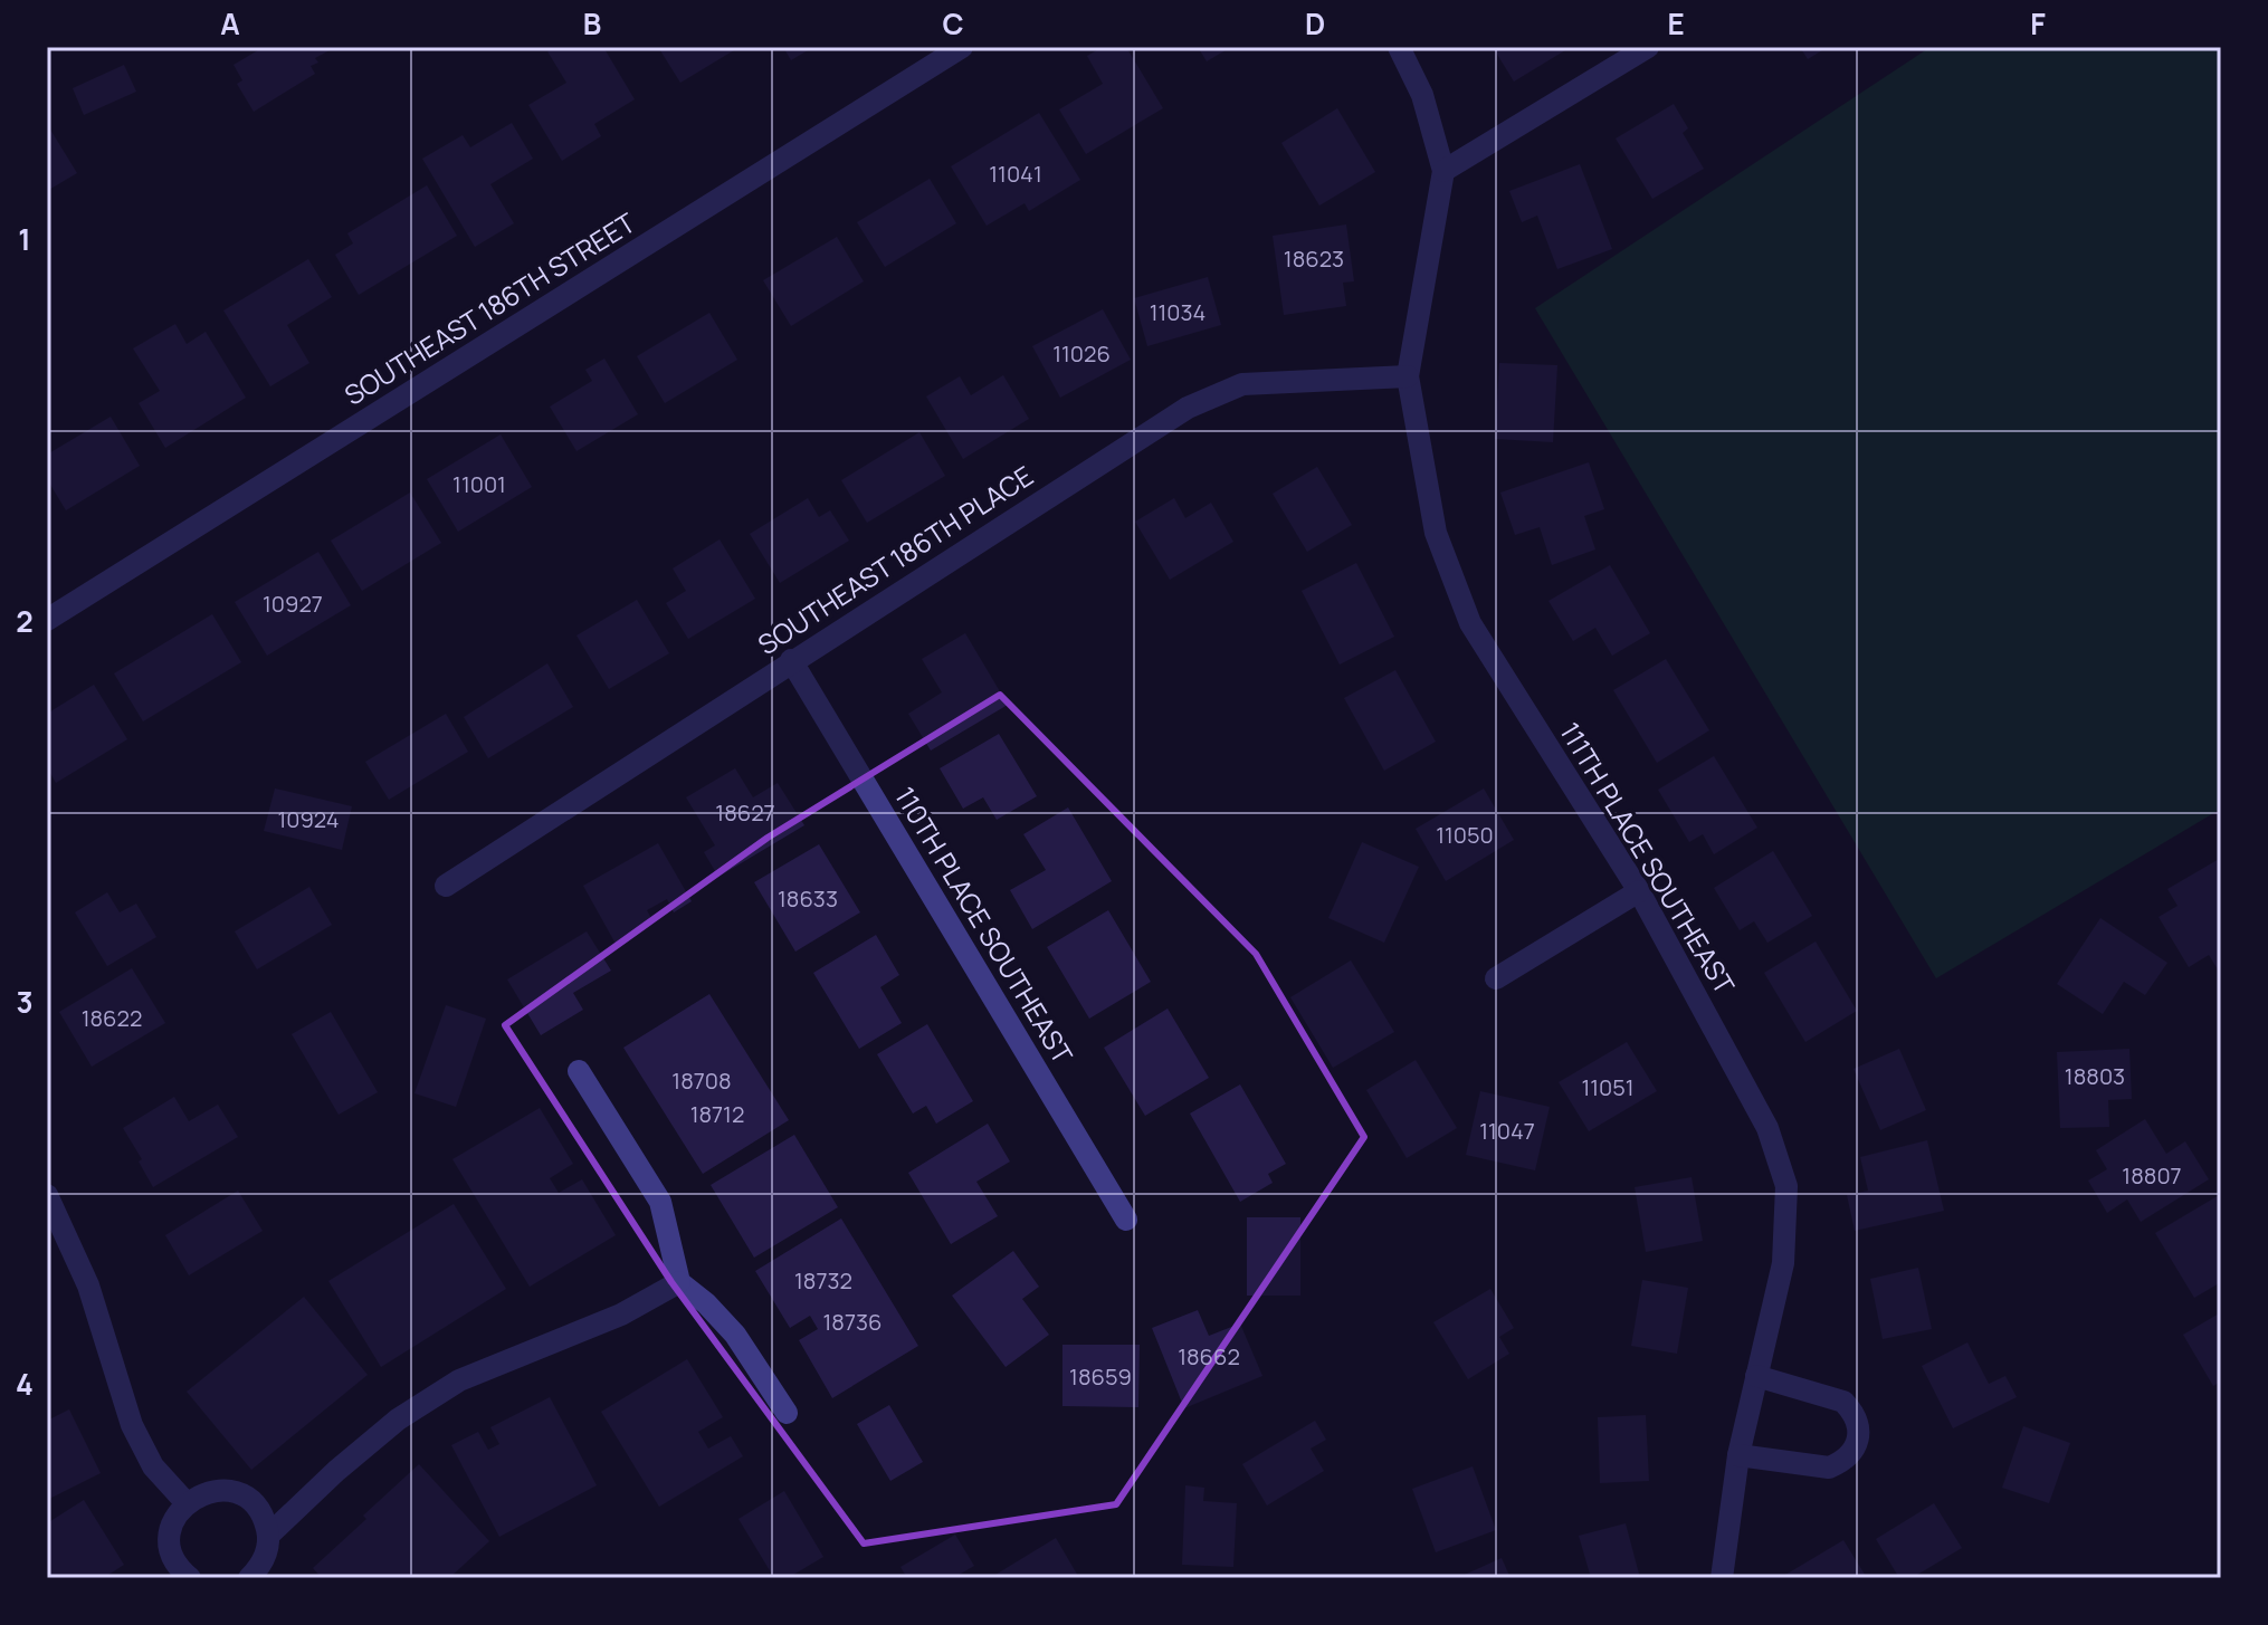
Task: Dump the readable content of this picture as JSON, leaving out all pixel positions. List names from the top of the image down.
{
  "streets": {
    "street": [
      "SOUTHEAST 186TH STREET",
      "SOUTHEAST 186TH PLACE",
      "111TH PLACE SOUTHEAST",
      "110TH PLACE SOUTHEAST"
    ]
  },
  "crossings": [
    ["SOUTHEAST 186TH PLACE", "111TH PLACE SOUTHEAST"],
    ["SOUTHEAST 186TH PLACE", "110TH PLACE SOUTHEAST"]
  ],
  "house_numbers": [
    "11041",
    "18623",
    "11034",
    "11026",
    "11001",
    "10927",
    "18627",
    "10924",
    "11050",
    "18633",
    "18622",
    "18803",
    "18708",
    "11051",
    "18712",
    "11047",
    "18807",
    "18732",
    "18736",
    "18662",
    "18659"
  ],
  "grid": {
    "columns": [
      "A",
      "B",
      "C",
      "D",
      "E",
      "F"
    ],
    "rows": [
      "1",
      "2",
      "3",
      "4"
    ]
  }
}
